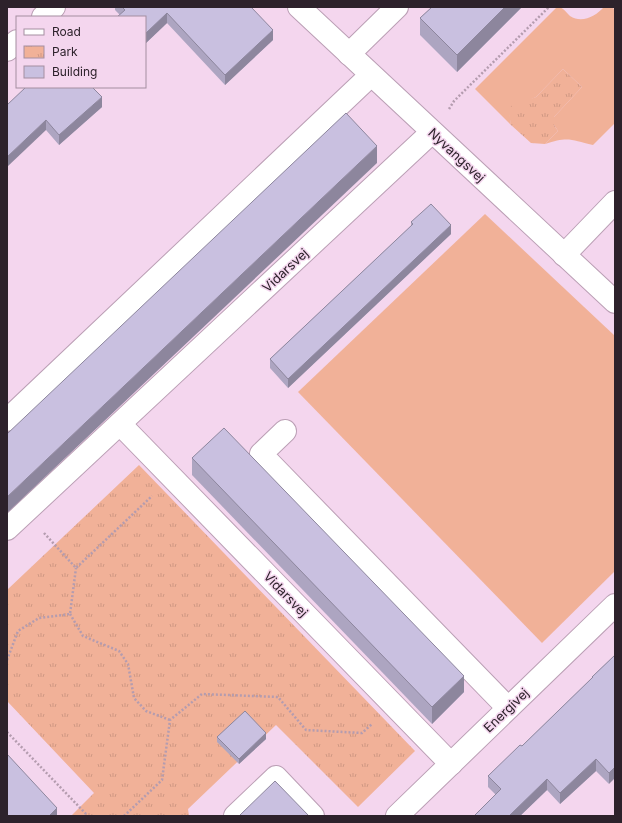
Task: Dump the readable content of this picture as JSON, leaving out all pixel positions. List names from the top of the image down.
{
  "streets": {
    "street": ["Nyvangsvej", "Vidarsvej", "Energivej"]
  },
  "crossings": [
    ["Nyvangsvej", "Vidarsvej"],
    ["Vidarsvej", "Energivej"]
  ],
  "legend": ["Road", "Park", "Building"]
}
